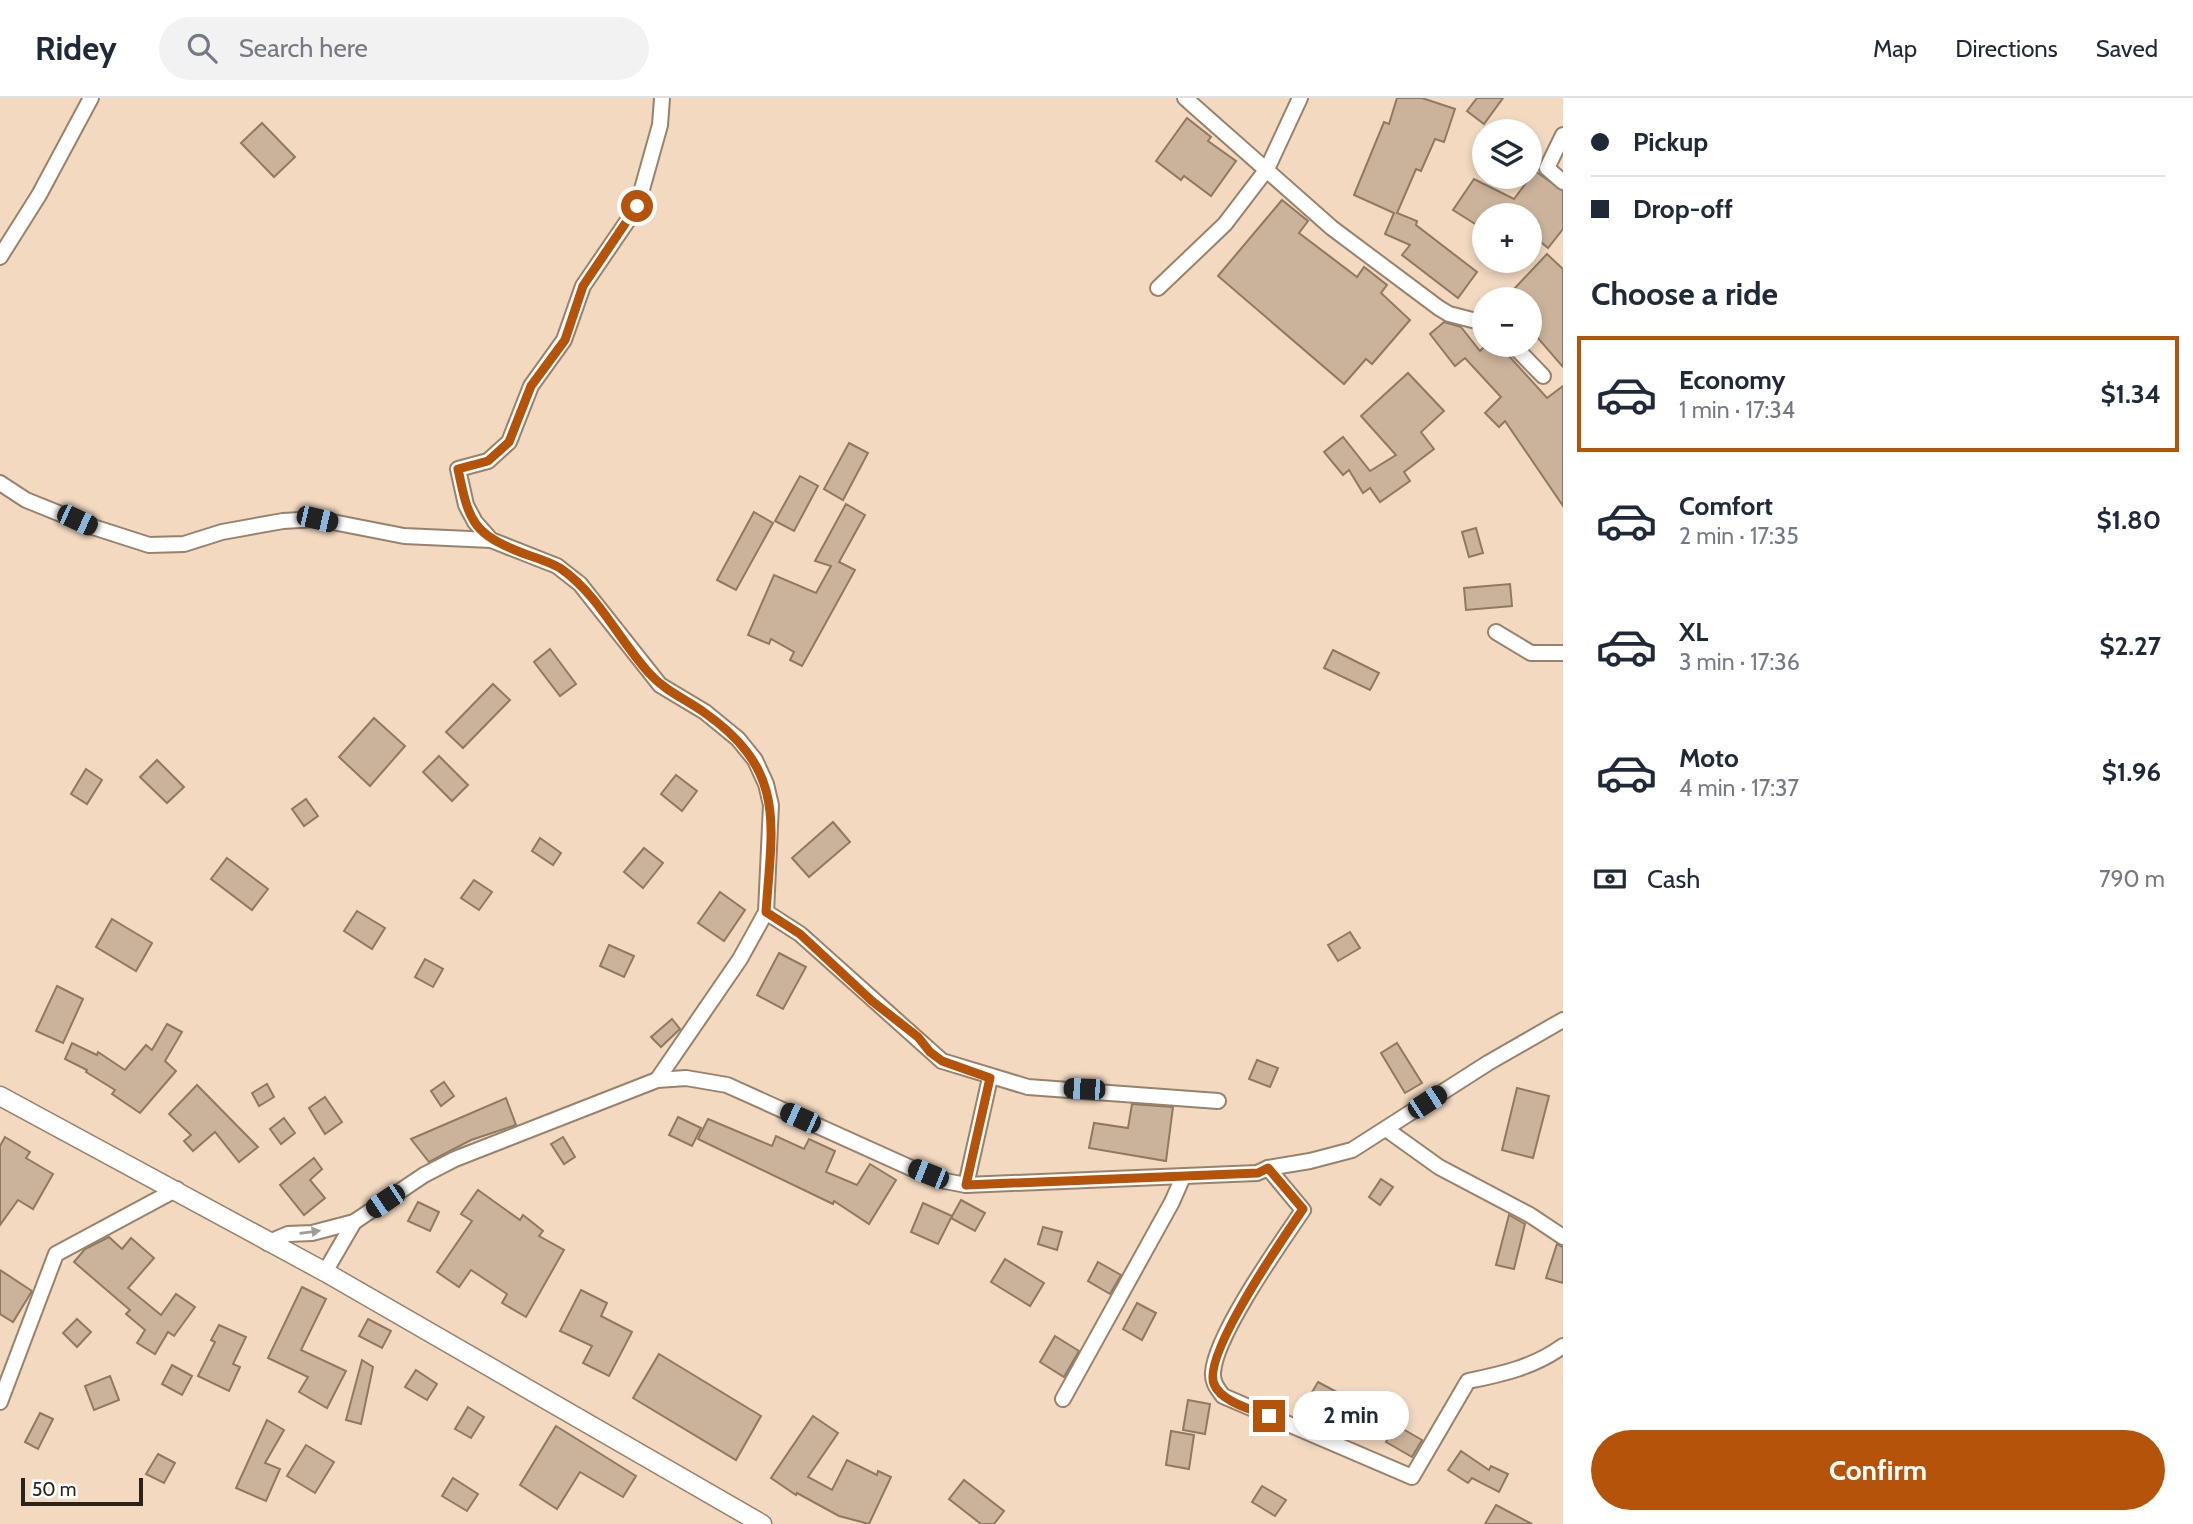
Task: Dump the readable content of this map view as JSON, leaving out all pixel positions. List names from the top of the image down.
{
  "scale_bar": "50 m",
  "page": {
    "header": "Ridey",
    "search": "Search here",
    "nav": ["Map", "Directions", "Saved"],
    "banner": ["Pickup", "Drop-off"],
    "map_buttons": ["+", "−"],
    "heading": "Choose a ride",
    "list": [
      {
        "name": "Economy",
        "note": "1 min · 17:34",
        "value": "$1.34"
      },
      {
        "name": "Comfort",
        "note": "2 min · 17:35",
        "value": "$1.80"
      },
      {
        "name": "XL",
        "note": "3 min · 17:36",
        "value": "$2.27"
      },
      {
        "name": "Moto",
        "note": "4 min · 17:37",
        "value": "$1.96"
      }
    ],
    "pay": ["Cash", "790 m"],
    "bubble": "2 min",
    "buttons": "Confirm",
    "scale": "50 m"
  }
}
